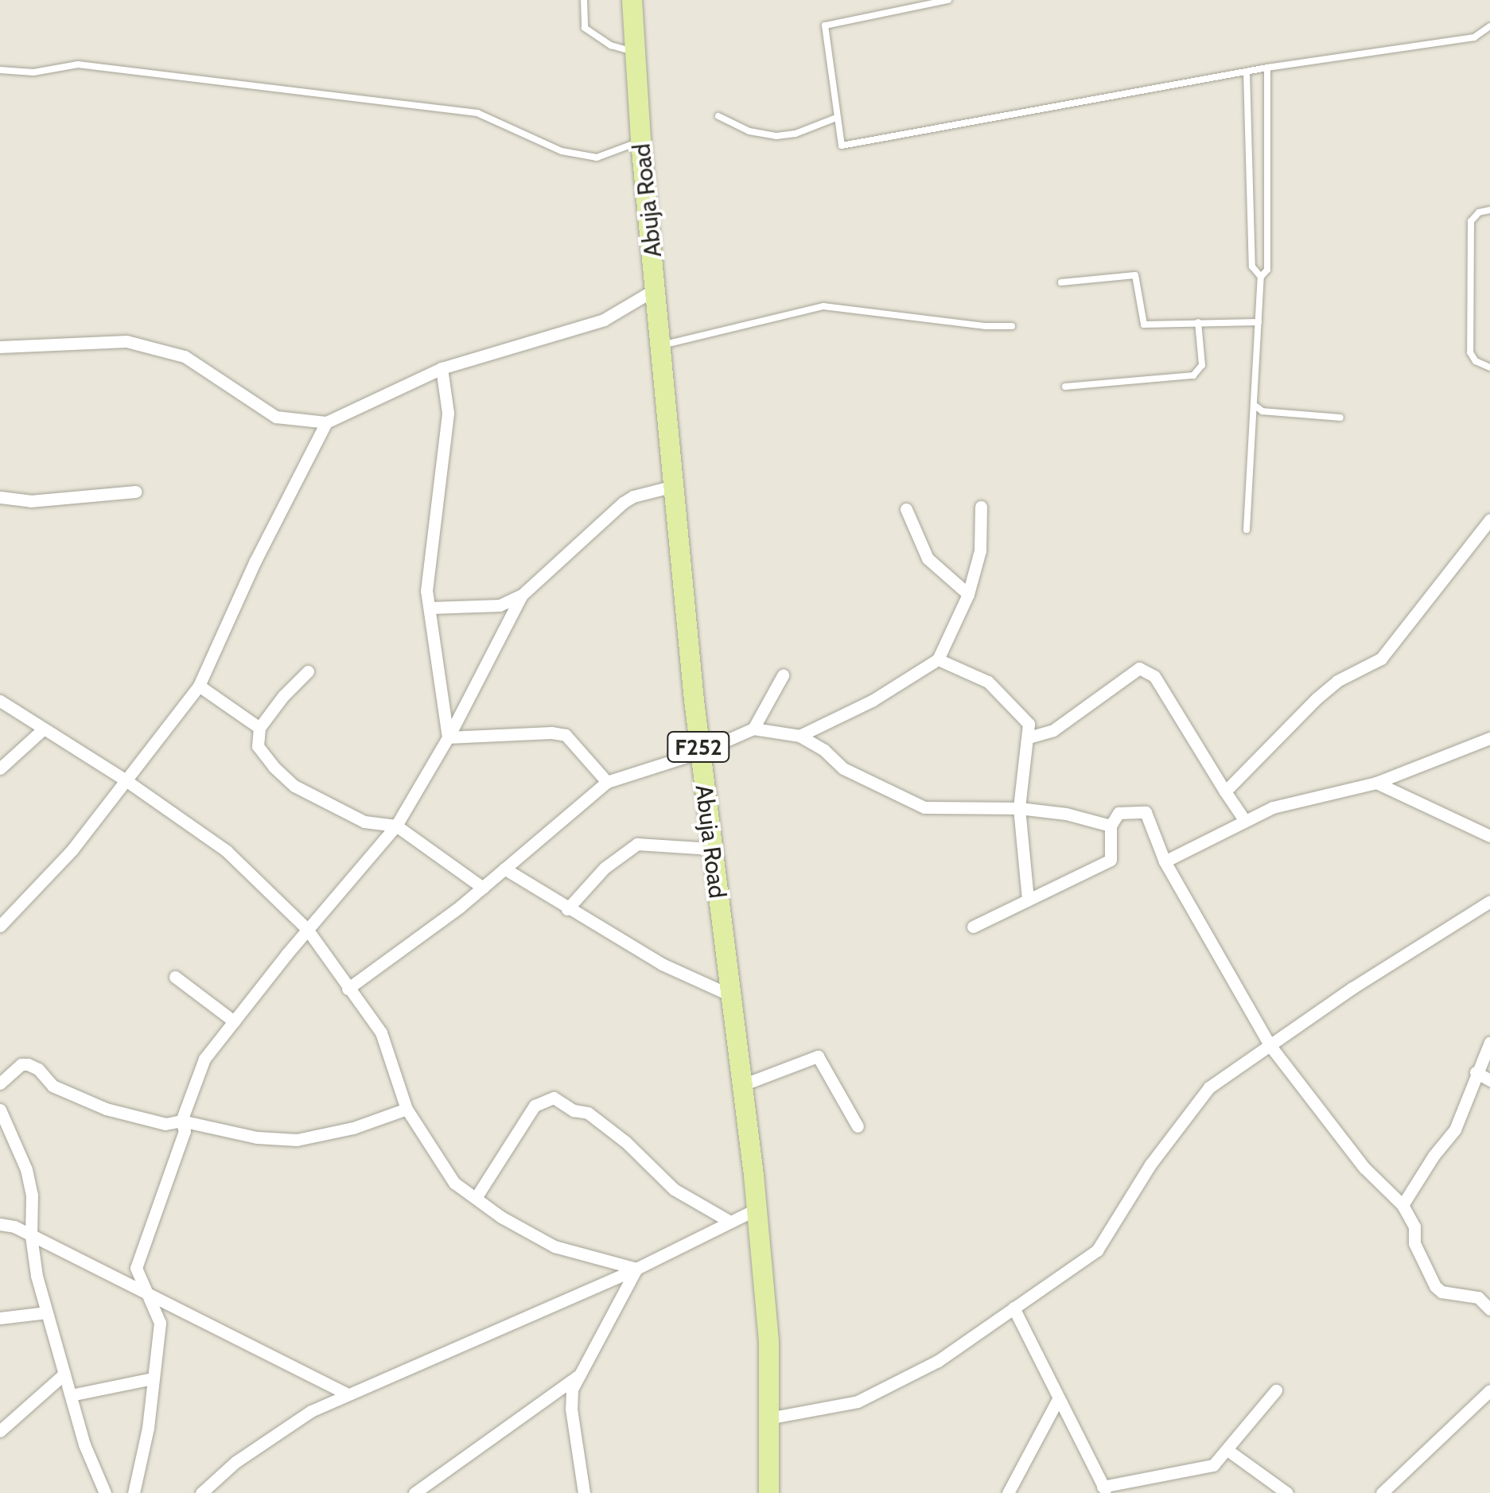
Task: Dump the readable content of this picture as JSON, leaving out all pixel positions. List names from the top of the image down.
{
  "streets": {
    "main road": ["Abuja Road", "F252"]
  }
}
